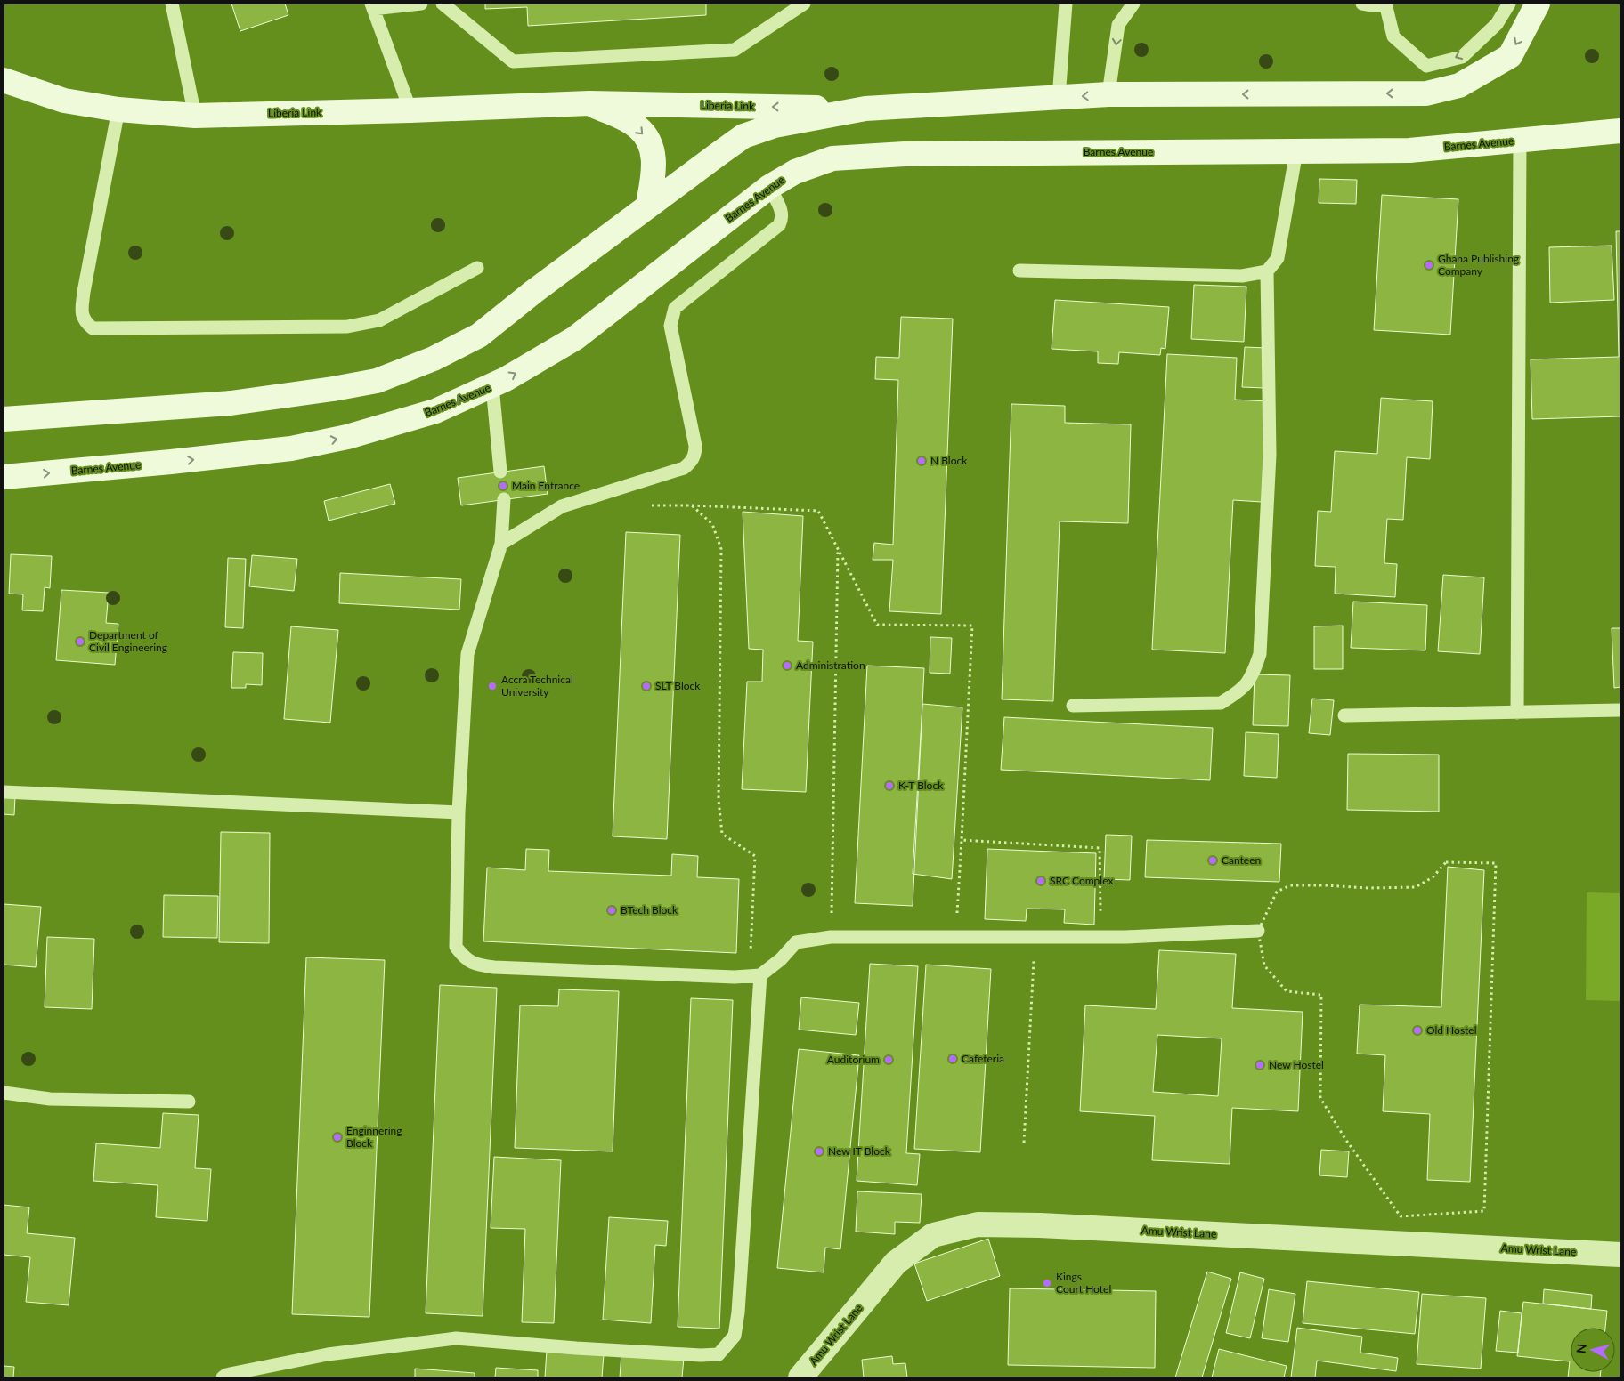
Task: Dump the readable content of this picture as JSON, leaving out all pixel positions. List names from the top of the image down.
{
  "streets": {
    "main road": ["Liberia Link", "Barnes Avenue"],
    "street": ["Amu Wrist Lane"]
  },
  "places": [
    "Ghana Publishing Company",
    "N Block",
    "Main Entrance",
    "Department of Civil Engineering",
    "Administration",
    "Accra Technical University",
    "SLT Block",
    "K-T Block",
    "Canteen",
    "SRC Complex",
    "BTech Block",
    "Old Hostel",
    "Cafeteria",
    "Auditorium",
    "New Hostel",
    "Enginnering Block",
    "New IT Block",
    "Kings Court Hotel"
  ],
  "north": "left"
}
